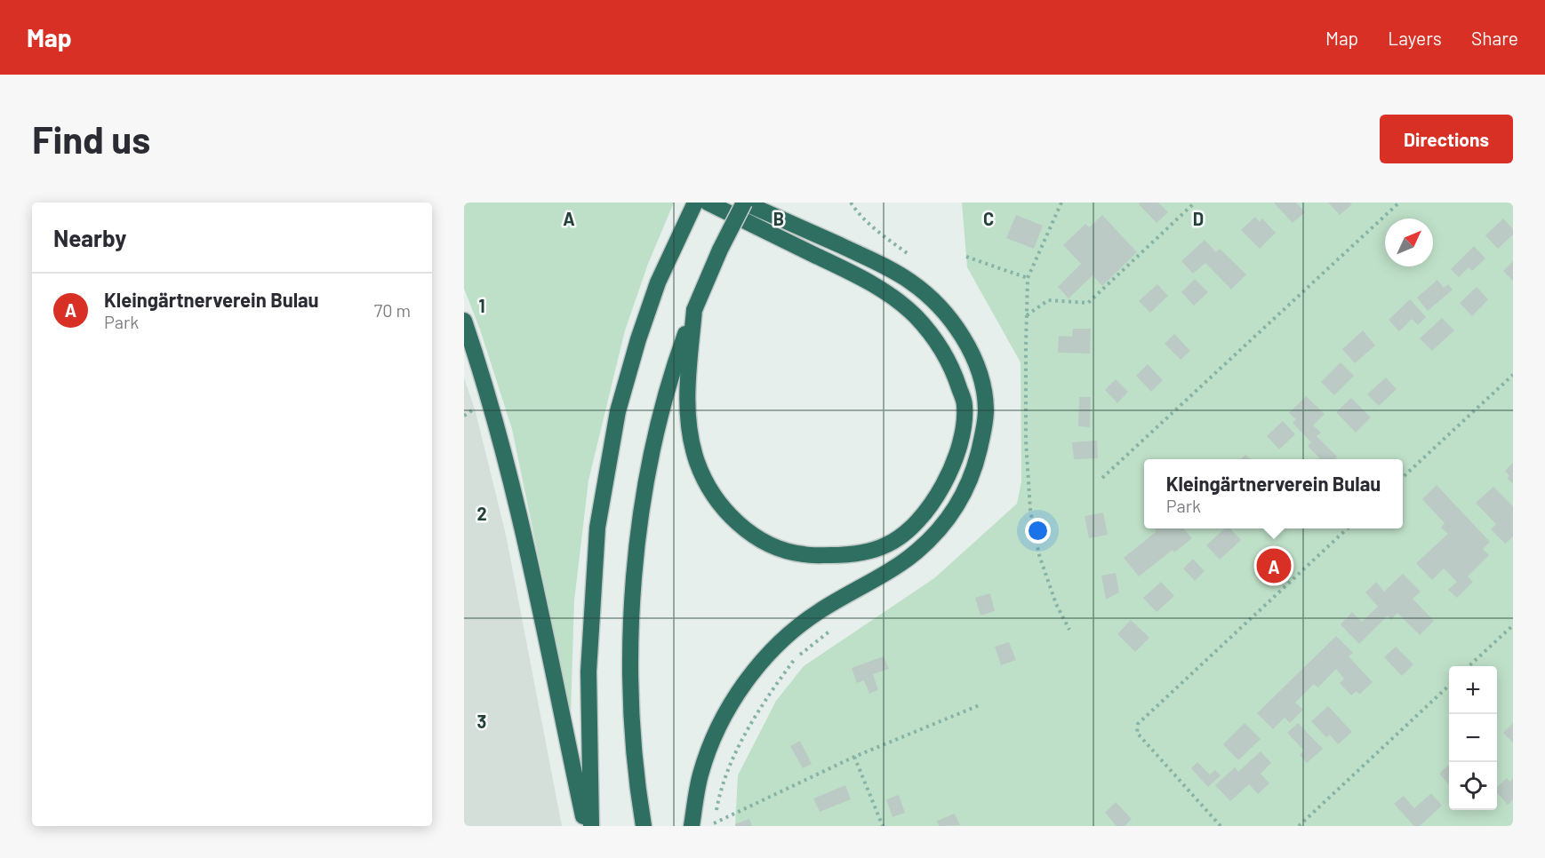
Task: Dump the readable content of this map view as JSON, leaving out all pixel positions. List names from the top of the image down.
{
  "north": "top right",
  "page": {
    "header": "Map",
    "nav": ["Map", "Layers", "Share"],
    "buttons": "Directions",
    "title": "Find us",
    "heading": "Nearby",
    "list": [
      {
        "mark": "A",
        "name": "Kleingärtnerverein Bulau",
        "note": "Park",
        "value": "70 m"
      }
    ],
    "popup": ["Kleingärtnerverein Bulau", "Park"],
    "pins": "A",
    "map_buttons": ["+", "−"]
  },
  "grid": {
    "columns": [
      "A",
      "B",
      "C",
      "D"
    ],
    "rows": ["1", "2", "3"]
  }
}
